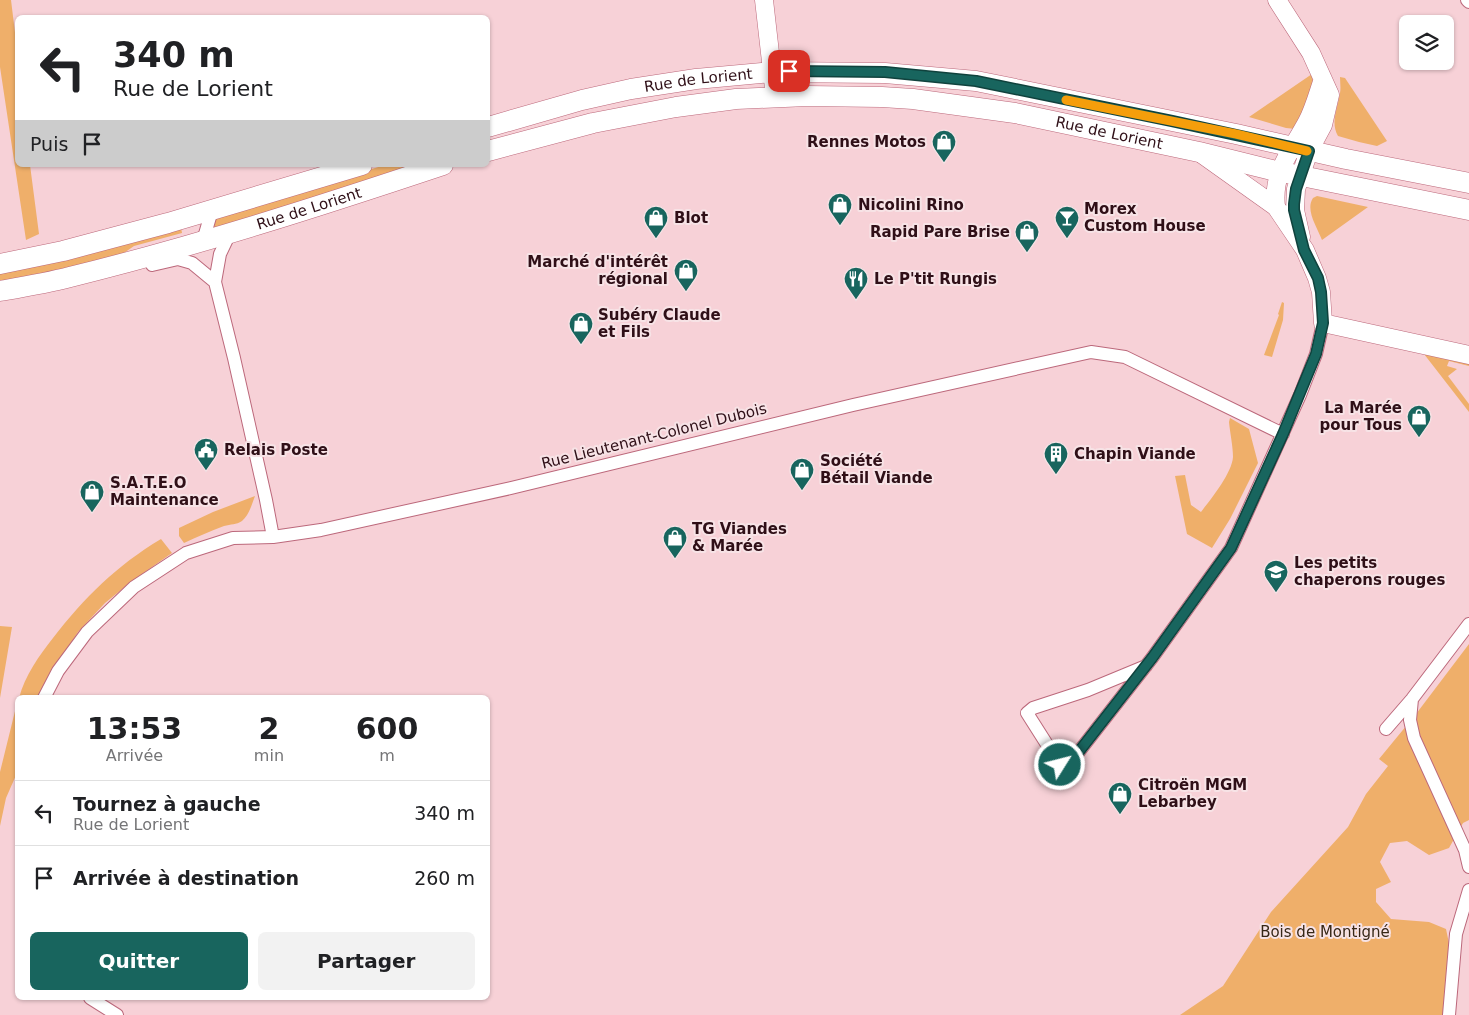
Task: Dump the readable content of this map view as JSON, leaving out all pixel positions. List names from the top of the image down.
{
  "streets": {
    "main road": ["Rue de Lorient"],
    "street": ["Rue Lieutenant-Colonel Dubois"]
  },
  "parks": ["Bois de Montigné"],
  "places": {
    "shop": [
      "Rennes Motos",
      "Nicolini Rino",
      "Blot",
      "Rapid Pare Brise",
      "Marché d'intérêt régional",
      "Subéry Claude et Fils",
      "La Marée pour Tous",
      "Société Bétail Viande",
      "S.A.T.E.O Maintenance",
      "TG Viandes & Marée",
      "Citroën MGM Lebarbey"
    ],
    "bar": ["Morex Custom House"],
    "restaurant": ["Le P'tit Rungis"],
    "public building": ["Relais Poste"],
    "building": ["Chapin Viande"],
    "school or university": ["Les petits chaperons rouges"]
  },
  "page": {
    "turn": ["340 m", "Rue de Lorient"],
    "then": "Puis",
    "eta": [
      "13:53",
      "Arrivée",
      "2",
      "min",
      "600",
      "m"
    ],
    "list": [
      {
        "name": "Tournez à gauche",
        "note": "Rue de Lorient",
        "value": "340 m"
      },
      {
        "name": "Arrivée à destination",
        "value": "260 m"
      }
    ],
    "buttons": ["Quitter", "Partager"]
  }
}
